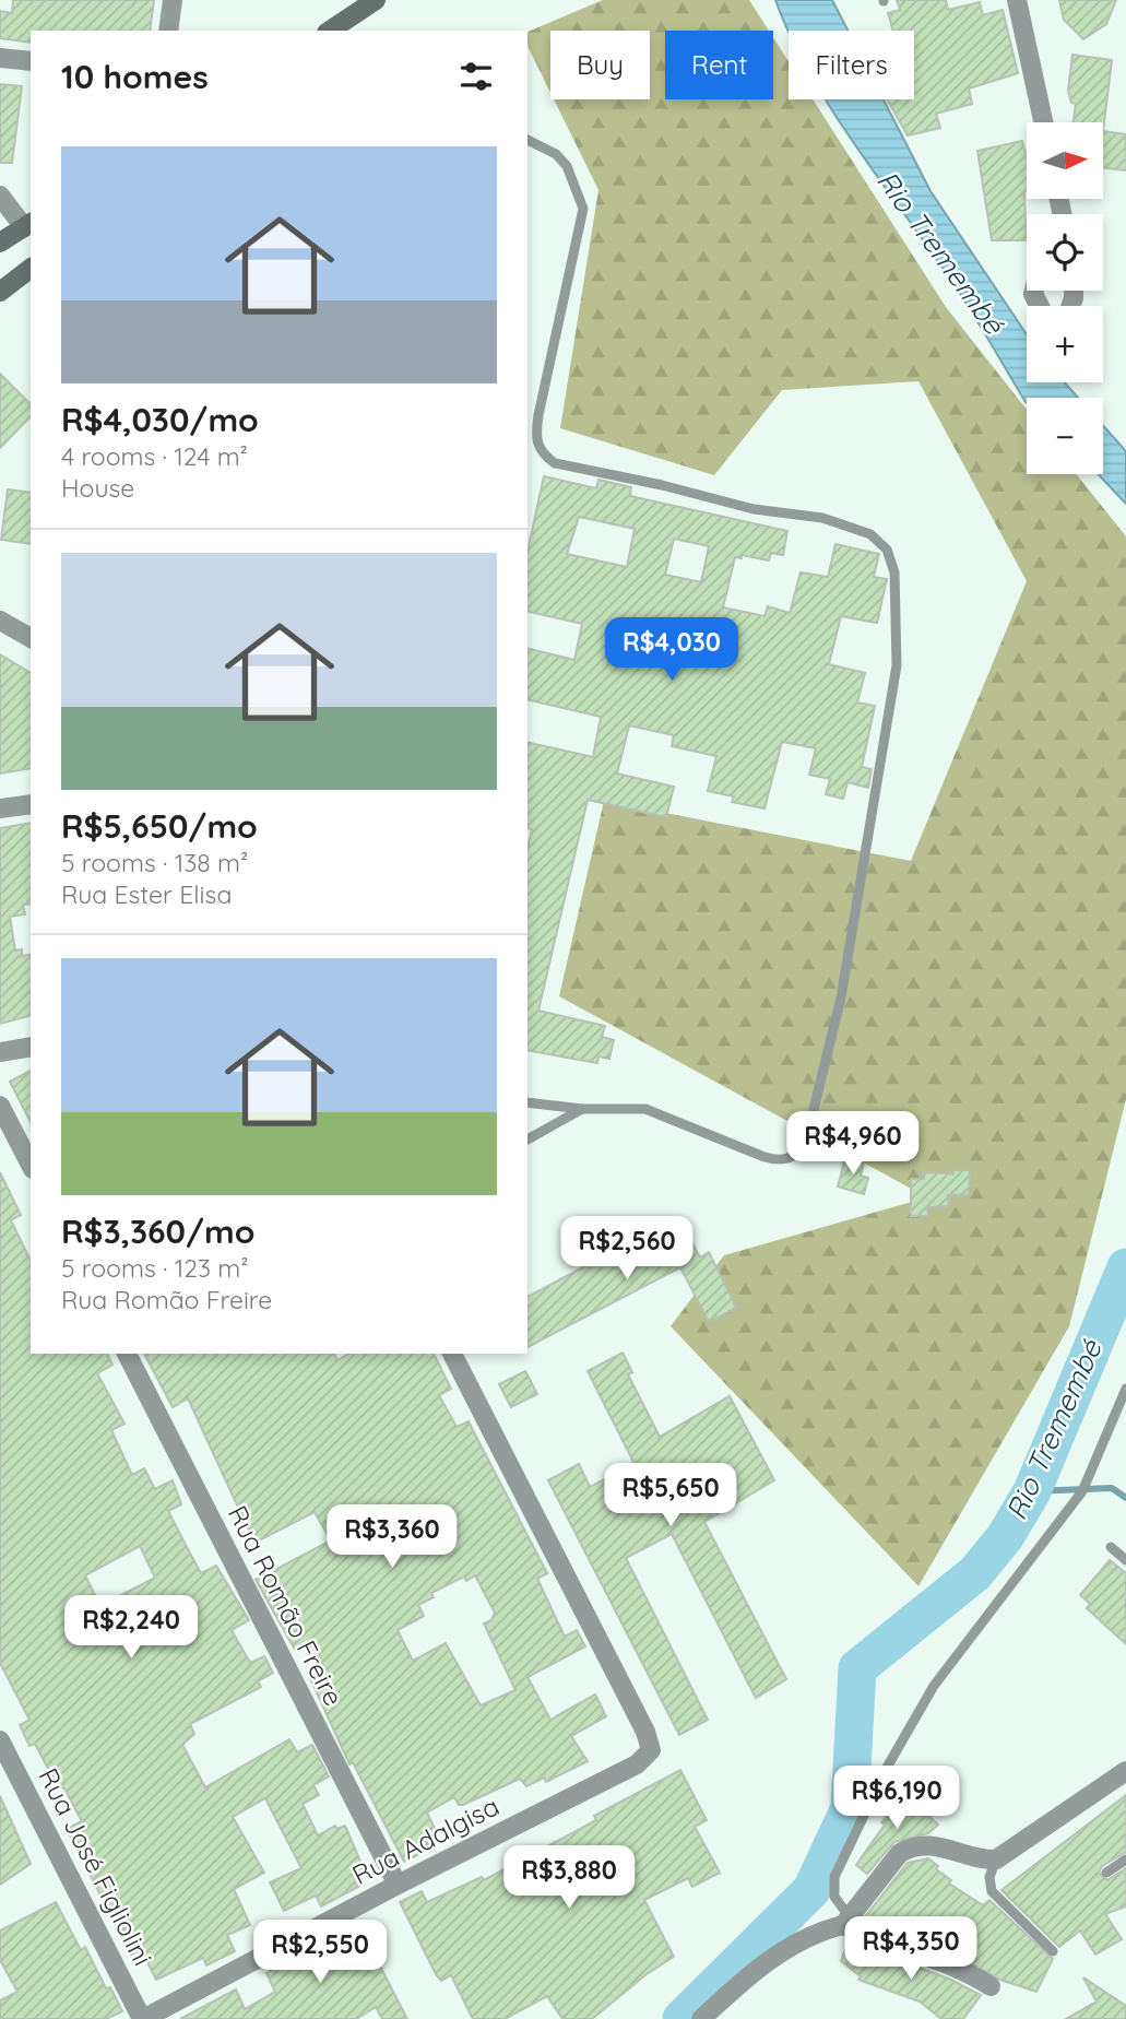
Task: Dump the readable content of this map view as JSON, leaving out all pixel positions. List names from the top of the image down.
{
  "streets": {
    "street": ["Rua Romão Freire", "Rua Adalgisa", "Rua José Figliolini"]
  },
  "crossings": [
    ["Rua Romão Freire", "Rua Adalgisa"],
    ["Rua Adalgisa", "Rua José Figliolini"]
  ],
  "water": ["Rio Tremembé"],
  "north": "right",
  "page": {
    "chip": ["Buy", "Rent", "Filters"],
    "heading": "10 homes",
    "map_buttons": ["+", "−"],
    "list": [
      {
        "name": "R$4,030/mo",
        "note": "4 rooms · 124 m² · House"
      },
      {
        "name": "R$5,650/mo",
        "note": "5 rooms · 138 m² · Rua Ester Elisa"
      },
      {
        "name": "R$3,360/mo",
        "note": "5 rooms · 123 m² · Rua Romão Freire"
      }
    ],
    "price": [
      "R$4,030",
      "R$4,960",
      "R$2,560",
      "R$5,650",
      "R$3,360",
      "R$2,240",
      "R$6,190",
      "R$3,880",
      "R$4,350",
      "R$2,550"
    ]
  }
}
